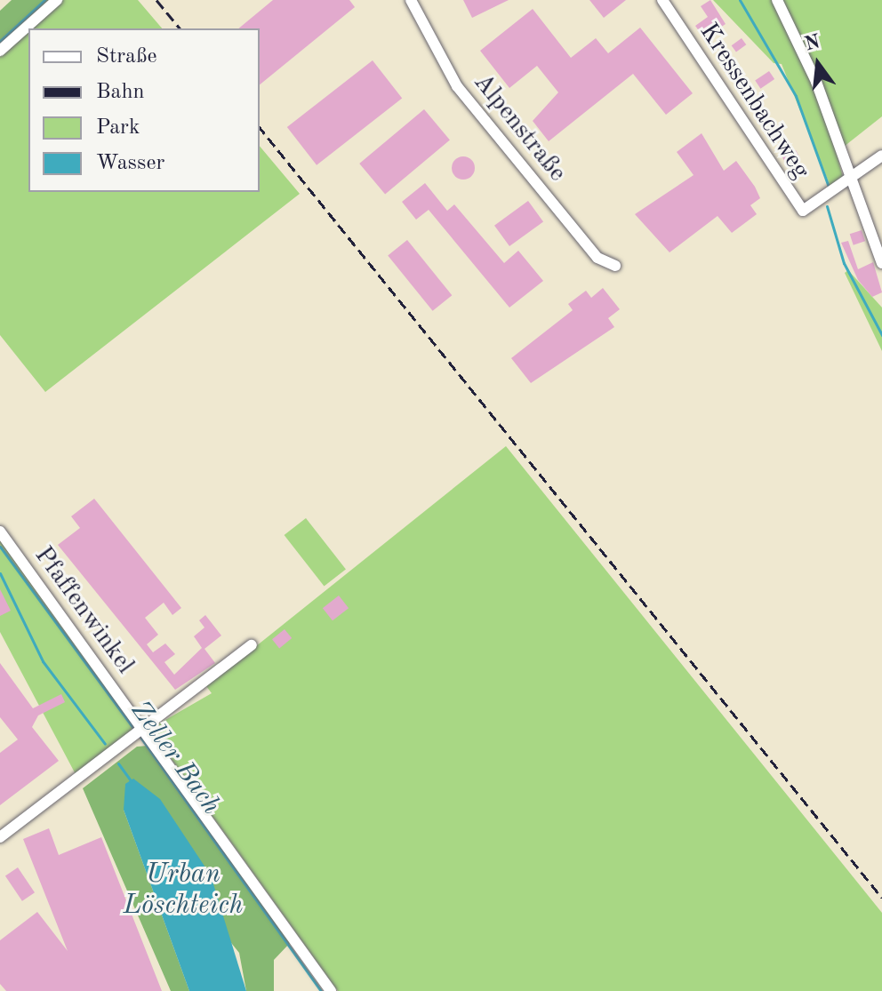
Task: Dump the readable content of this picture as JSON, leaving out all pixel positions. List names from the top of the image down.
{
  "streets": {
    "street": ["Kressenbachweg", "Alpenstraße", "Pfaffenwinkel"]
  },
  "water": ["Zeller Bach", "Urban Löschteich"],
  "legend": [
    "Straße",
    "Bahn",
    "Park",
    "Wasser"
  ],
  "north": "top"
}
